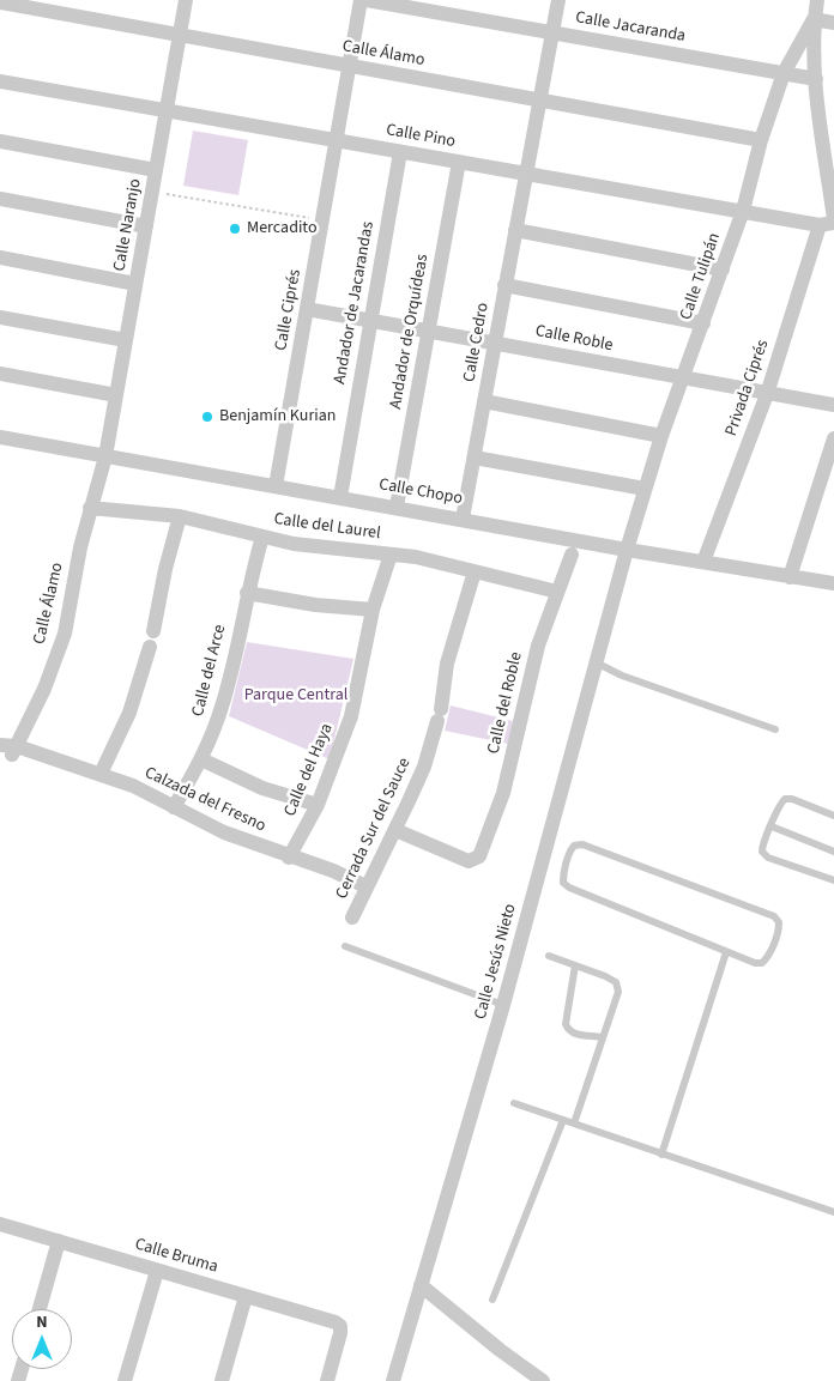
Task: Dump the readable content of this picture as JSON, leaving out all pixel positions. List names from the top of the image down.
{
  "streets": {
    "street": [
      "Calle Jacaranda",
      "Calle Álamo",
      "Calle Pino",
      "Calle Naranjo",
      "Calle Tulipán",
      "Andador de Jacarandas",
      "Calle Ciprés",
      "Andador de Orquídeas",
      "Calle Roble",
      "Calle Cedro",
      "Privada Ciprés",
      "Calle Chopo",
      "Calle del Laurel",
      "Calle del Arce",
      "Calle del Roble",
      "Calle del Haya",
      "Calzada del Fresno",
      "Cerrada Sur del Sauce",
      "Calle Jesús Nieto",
      "Calle Bruma"
    ]
  },
  "crossings": [
    ["Calle Jacaranda", "Calle Tulipán"],
    ["Calle Jacaranda", "Calle Cedro"],
    ["Calle Álamo", "Calle Naranjo"],
    ["Calle Álamo", "Calle Tulipán"],
    ["Calle Álamo", "Calle Ciprés"],
    ["Calle Álamo", "Calle Cedro"],
    ["Calle Álamo", "Calle Chopo"],
    ["Calle Álamo", "Calle del Laurel"],
    ["Calle Álamo", "Calzada del Fresno"],
    ["Calle Pino", "Calle Naranjo"],
    ["Calle Pino", "Calle Tulipán"],
    ["Calle Pino", "Andador de Jacarandas"],
    ["Calle Pino", "Calle Ciprés"],
    ["Calle Pino", "Andador de Orquídeas"],
    ["Calle Pino", "Calle Cedro"],
    ["Calle Pino", "Privada Ciprés"],
    ["Calle Naranjo", "Calle Chopo"],
    ["Calle Tulipán", "Calle Roble"],
    ["Calle Tulipán", "Calle Chopo"],
    ["Calle Tulipán", "Calle Jesús Nieto"],
    ["Andador de Jacarandas", "Calle Roble"],
    ["Andador de Jacarandas", "Calle Chopo"],
    ["Calle Ciprés", "Calle Roble"],
    ["Calle Ciprés", "Calle Chopo"],
    ["Andador de Orquídeas", "Calle Roble"],
    ["Andador de Orquídeas", "Calle Chopo"],
    ["Calle Roble", "Calle Cedro"],
    ["Calle Roble", "Privada Ciprés"],
    ["Calle Cedro", "Calle Chopo"],
    ["Privada Ciprés", "Calle Chopo"],
    ["Calle Chopo", "Calle Jesús Nieto"],
    ["Calle del Laurel", "Calle del Arce"],
    ["Calle del Laurel", "Calle del Roble"],
    ["Calle del Laurel", "Calle del Haya"],
    ["Calle del Laurel", "Cerrada Sur del Sauce"],
    ["Calle del Arce", "Calzada del Fresno"],
    ["Calle del Roble", "Cerrada Sur del Sauce"],
    ["Calle del Haya", "Calzada del Fresno"],
    ["Calzada del Fresno", "Cerrada Sur del Sauce"]
  ],
  "parks": ["Parque Central"],
  "places": ["Mercadito", "Benjamín Kurian"],
  "north": "top"
}
